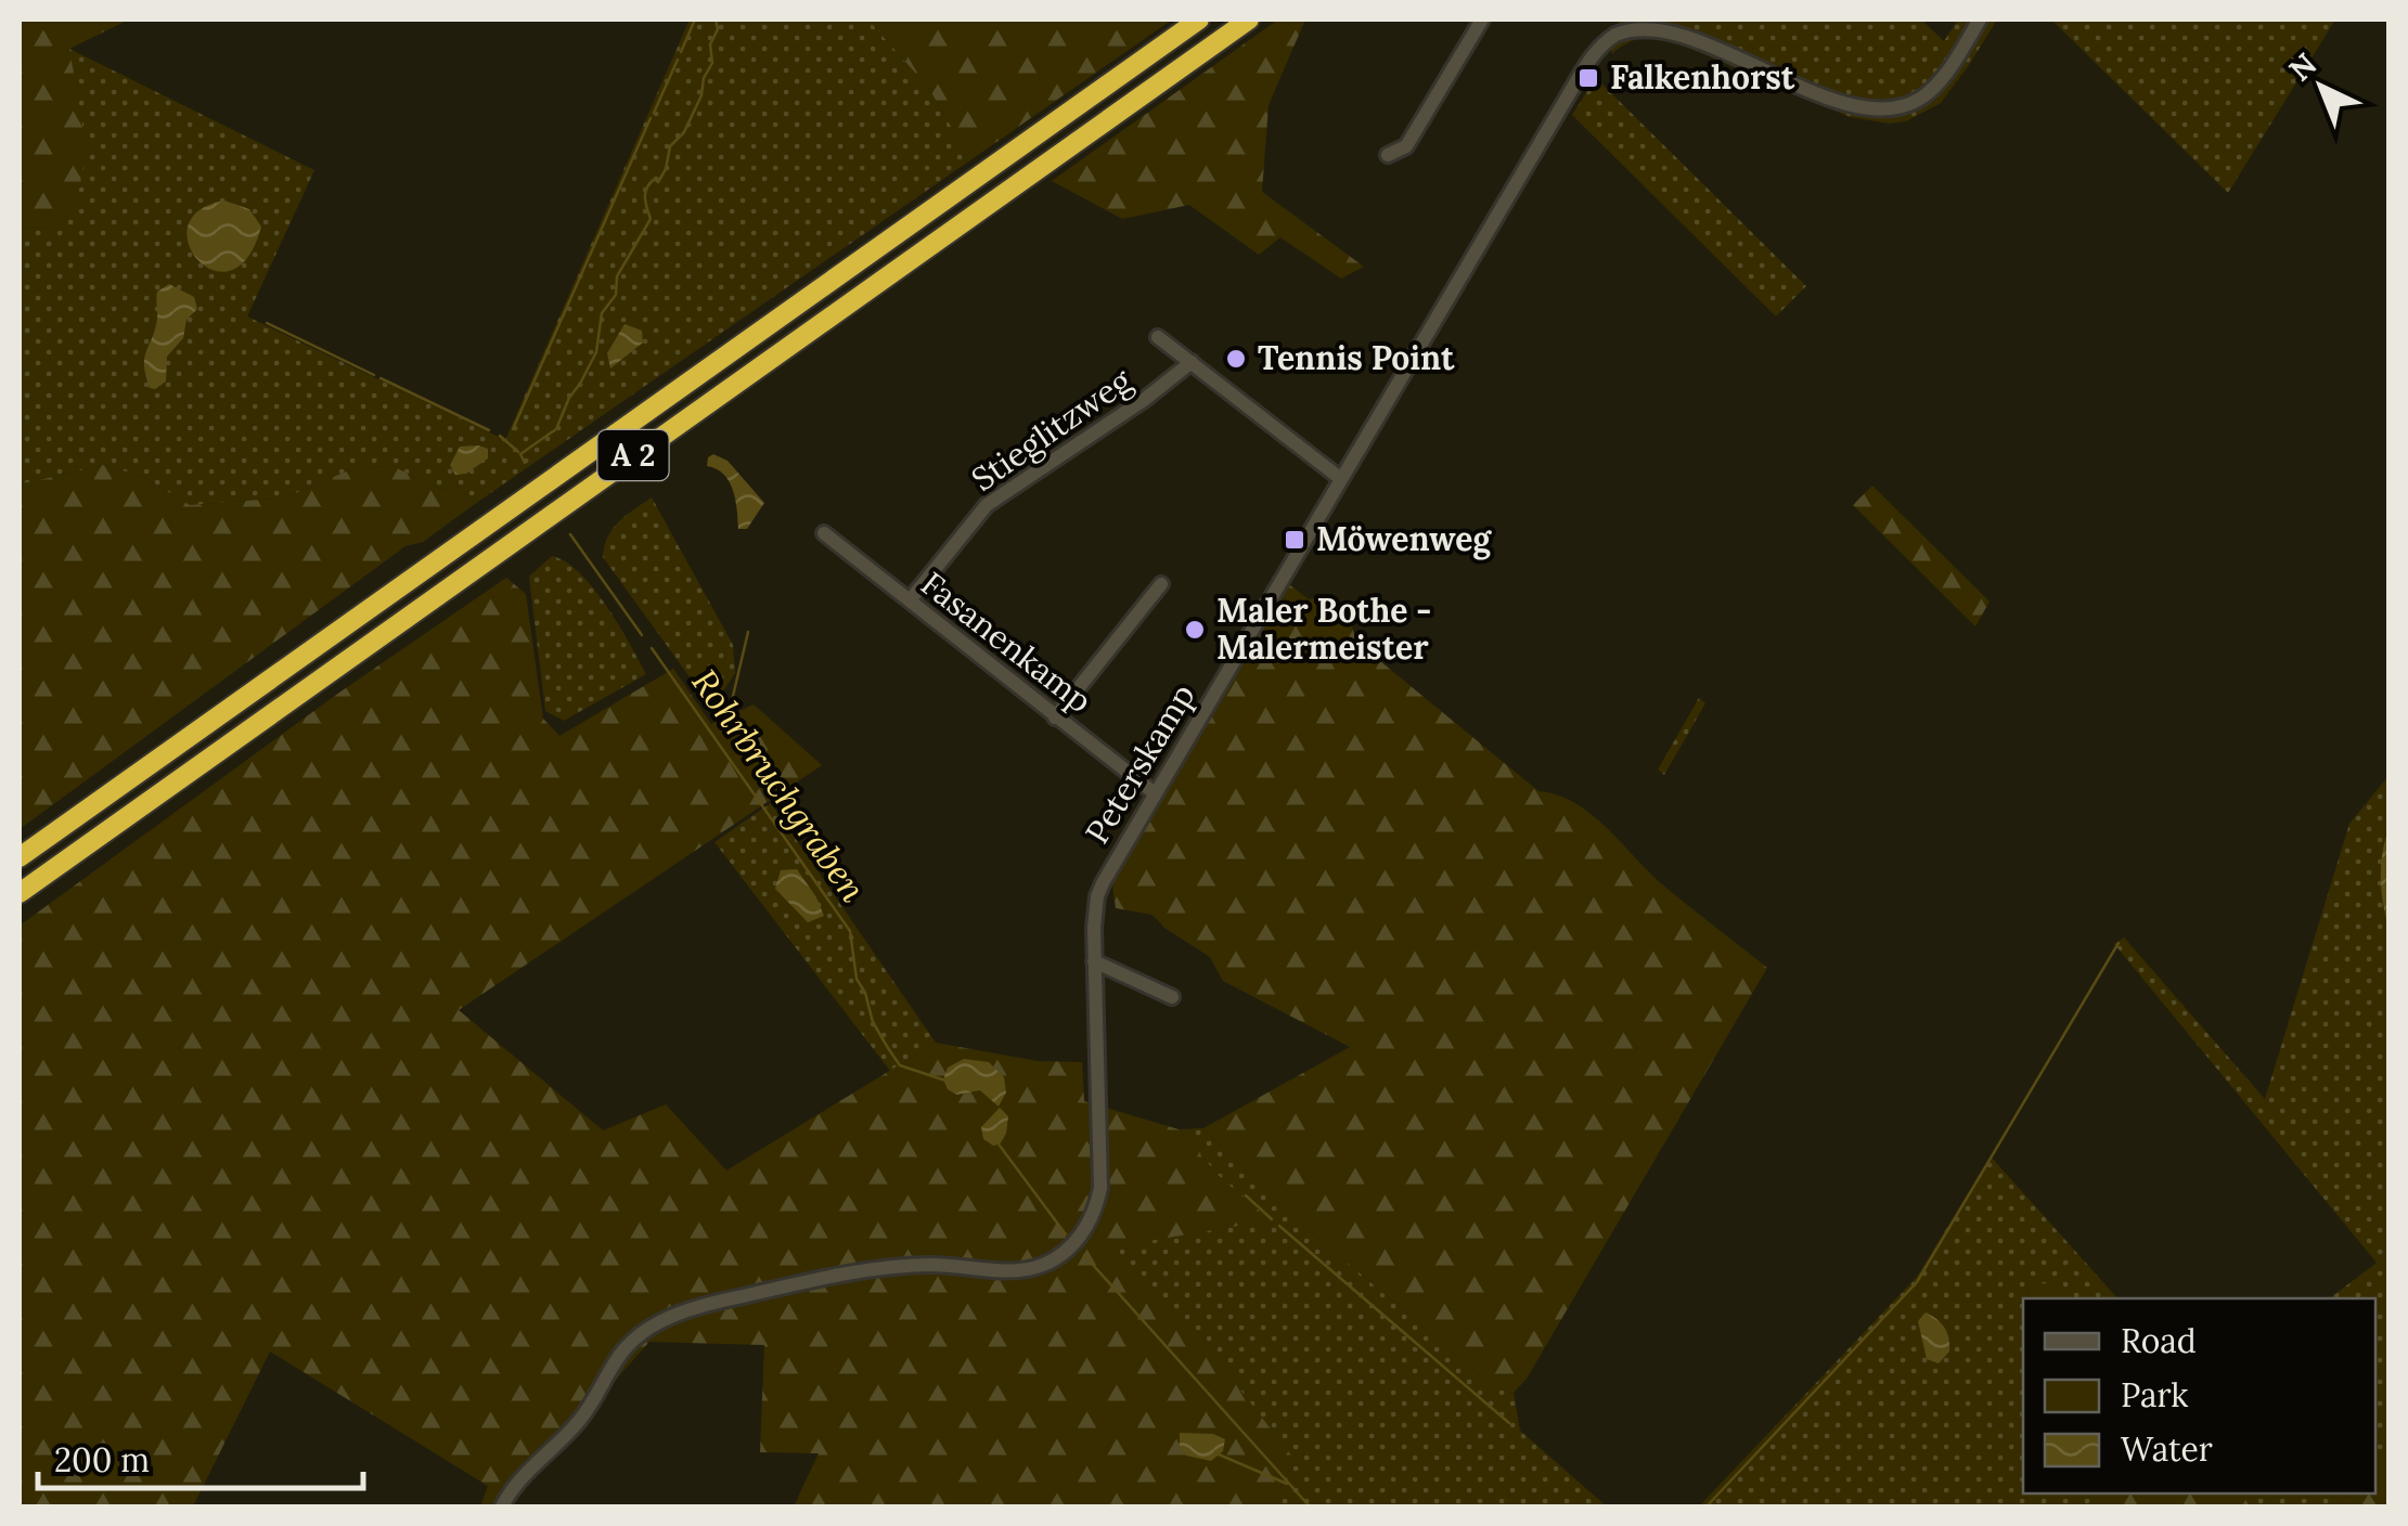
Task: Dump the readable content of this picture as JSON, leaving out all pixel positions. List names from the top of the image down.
{
  "streets": {
    "highway": ["A 2"],
    "street": ["Stieglitzweg", "Fasanenkamp", "Peterskamp"]
  },
  "crossings": [
    ["Stieglitzweg", "Fasanenkamp"],
    ["Fasanenkamp", "Peterskamp"]
  ],
  "water": ["Rohrbruchgraben"],
  "places": {
    "transit": ["Falkenhorst", "Möwenweg"],
    "other": ["Tennis Point", "Maler Bothe - Malermeister"]
  },
  "legend": ["Road", "Park", "Water"],
  "scale_bar": "200 m",
  "north": "top left"
}
